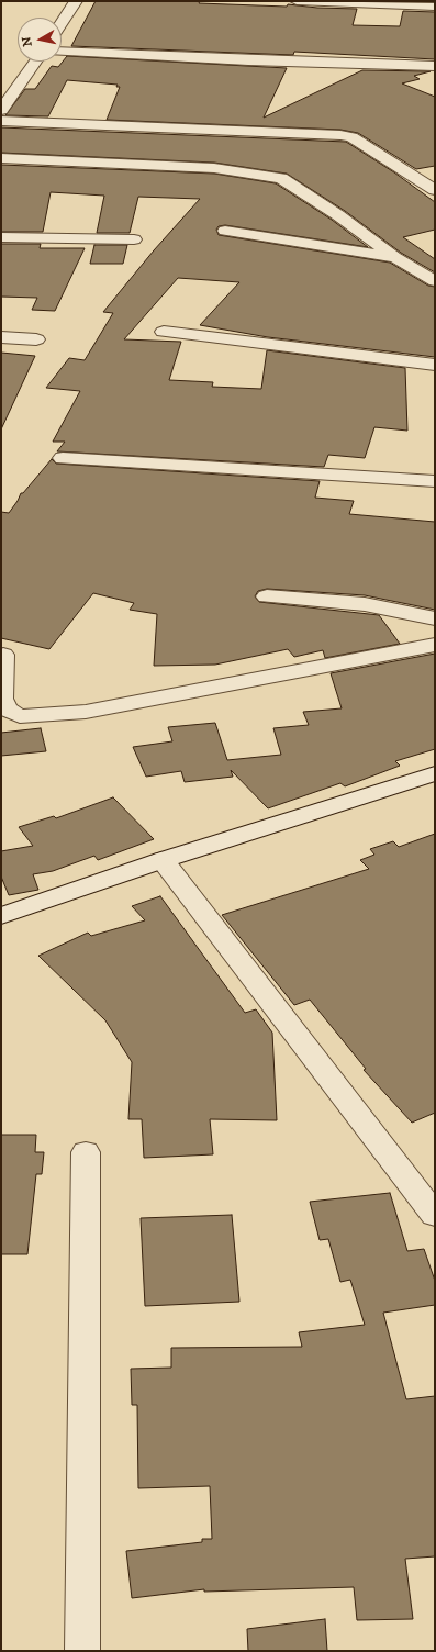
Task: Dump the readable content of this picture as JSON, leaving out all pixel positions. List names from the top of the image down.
{
  "north": "left"
}
